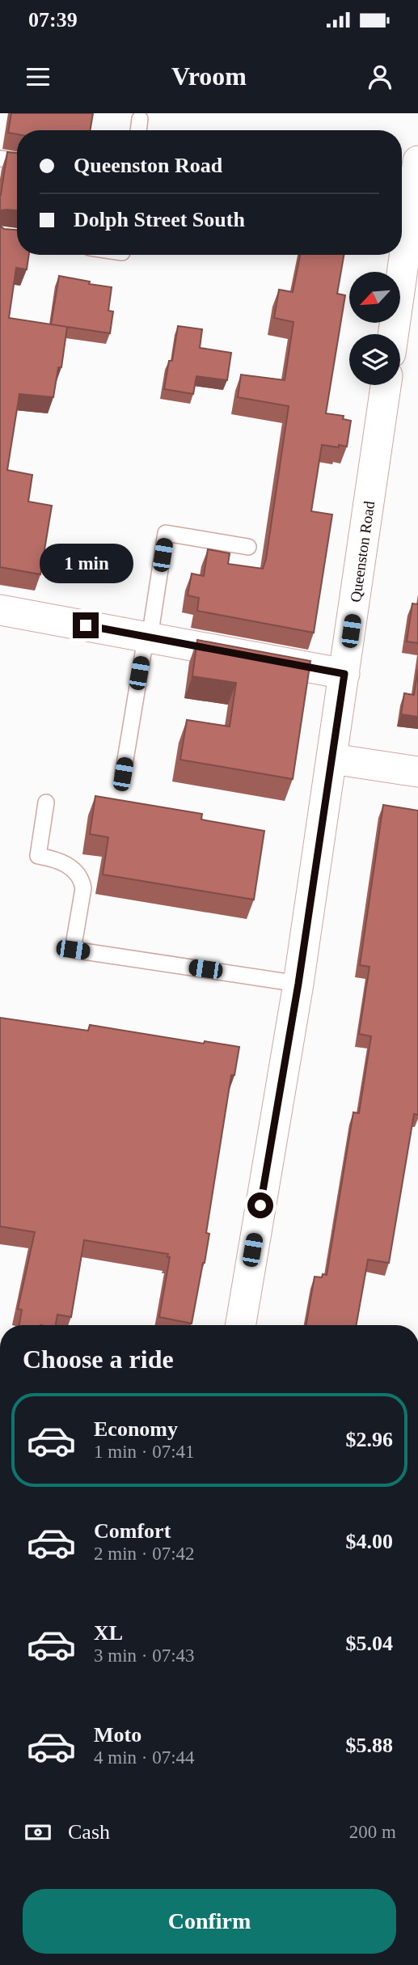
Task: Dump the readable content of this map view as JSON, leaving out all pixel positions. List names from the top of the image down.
{
  "streets": {
    "street": ["Queenston Road"]
  },
  "north": "bottom left",
  "page": {
    "status": "07:39",
    "header": "Vroom",
    "banner": ["Queenston Road", "Dolph Street South"],
    "bubble": "1 min",
    "heading": "Choose a ride",
    "list": [
      {
        "name": "Economy",
        "note": "1 min · 07:41",
        "value": "$2.96"
      },
      {
        "name": "Comfort",
        "note": "2 min · 07:42",
        "value": "$4.00"
      },
      {
        "name": "XL",
        "note": "3 min · 07:43",
        "value": "$5.04"
      },
      {
        "name": "Moto",
        "note": "4 min · 07:44",
        "value": "$5.88"
      }
    ],
    "pay": ["Cash", "200 m"],
    "buttons": "Confirm"
  }
}
